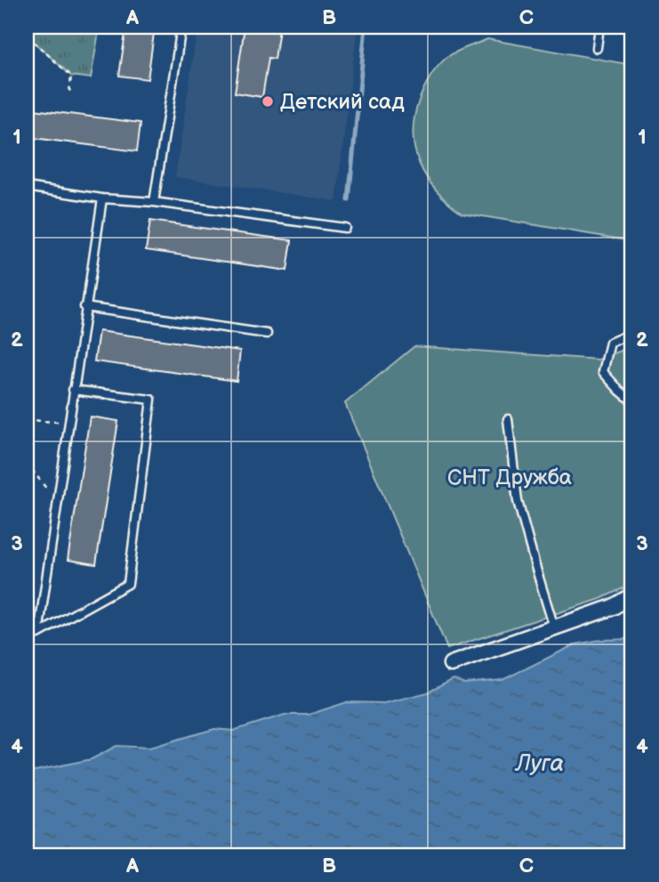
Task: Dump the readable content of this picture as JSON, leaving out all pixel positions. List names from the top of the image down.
{
  "water": ["Луга"],
  "parks": ["СНТ Дружба"],
  "places": ["Детский сад"],
  "grid": {
    "columns": ["A", "B", "C"],
    "rows": [
      "1",
      "2",
      "3",
      "4"
    ]
  }
}
